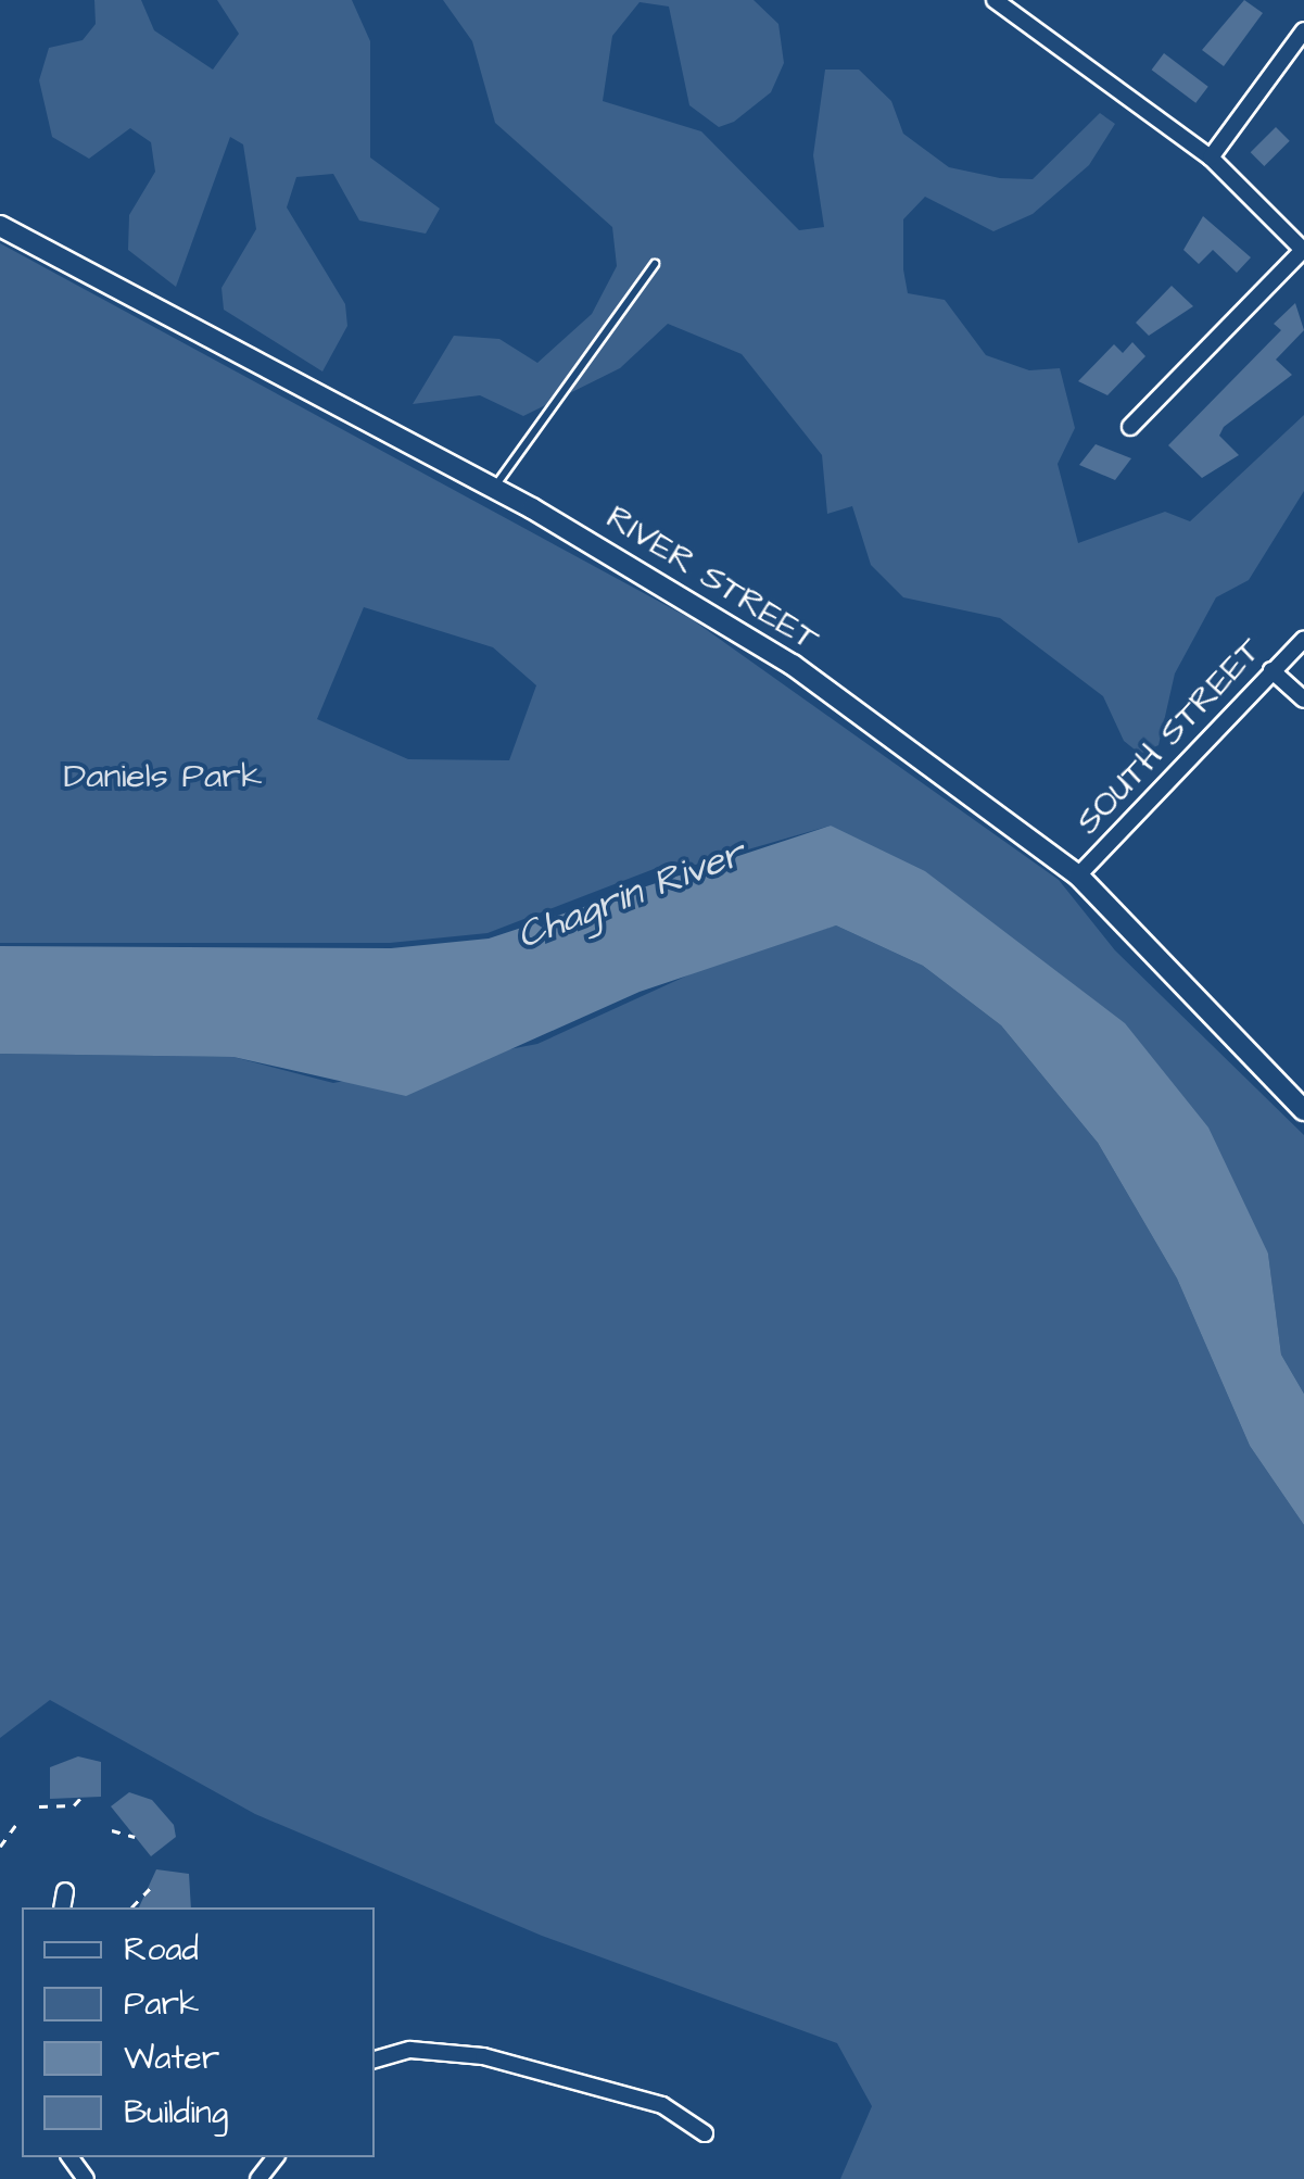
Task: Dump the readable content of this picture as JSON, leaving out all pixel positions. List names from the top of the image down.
{
  "streets": {
    "main road": ["RIVER STREET"],
    "street": ["SOUTH STREET"]
  },
  "crossings": [
    ["RIVER STREET", "SOUTH STREET"]
  ],
  "water": ["Chagrin River"],
  "parks": ["Daniels Park"],
  "legend": [
    "Road",
    "Park",
    "Water",
    "Building"
  ]
}
